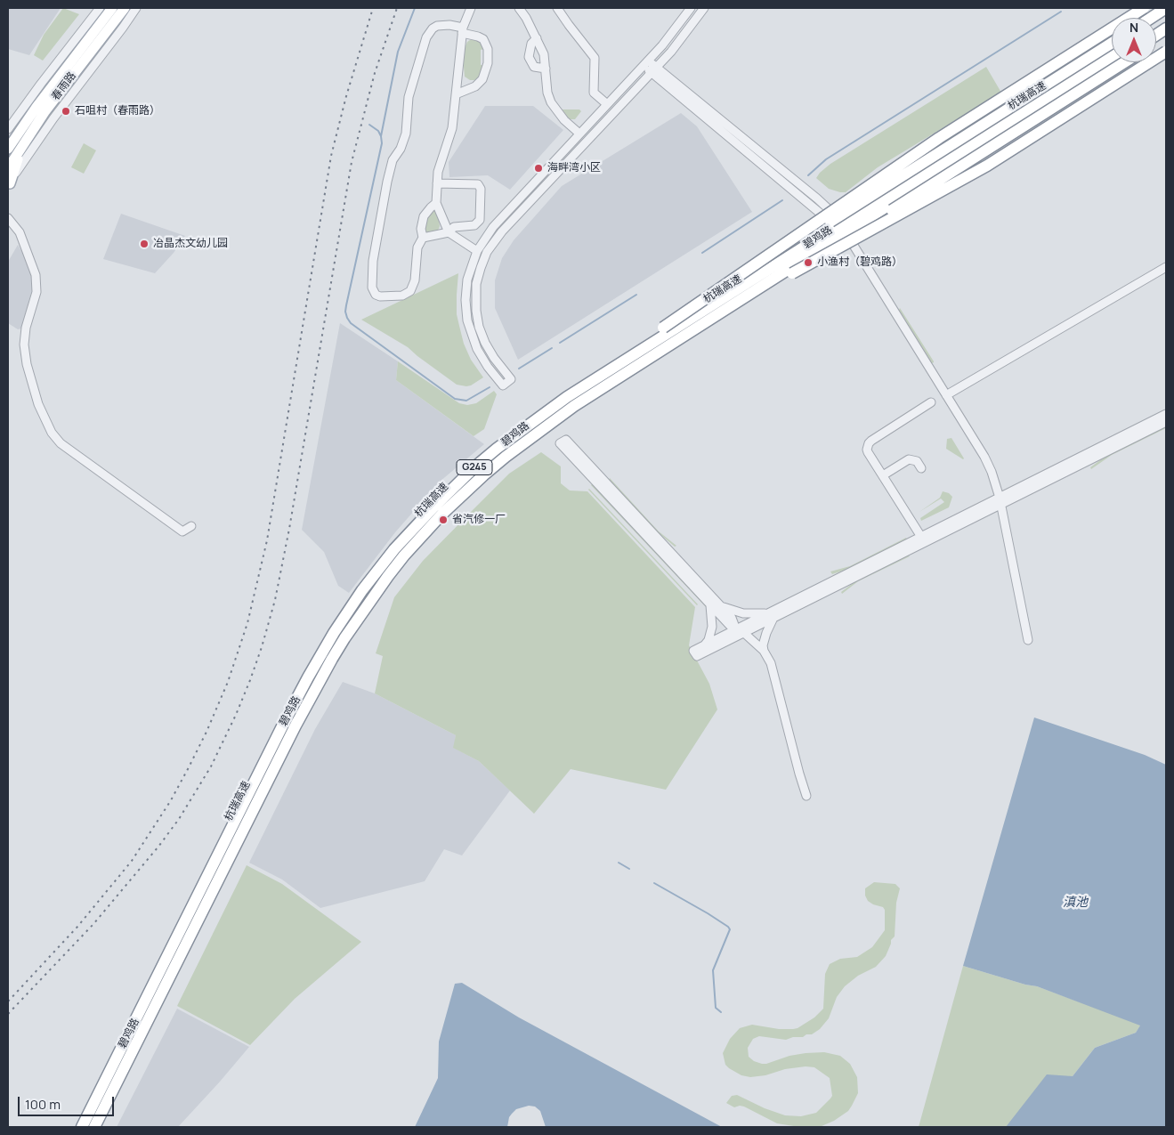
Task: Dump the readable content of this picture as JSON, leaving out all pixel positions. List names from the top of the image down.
{
  "streets": {
    "highway": ["杭瑞高速", "碧鸡路", "G245"],
    "main road": ["春雨路"]
  },
  "water": ["滇池"],
  "places": [
    "石咀村（春雨路）",
    "海畔湾小区",
    "冶晶杰文幼儿园",
    "小渔村（碧鸡路）",
    "省汽修一厂"
  ],
  "scale_bar": "100 m",
  "north": "top"
}
